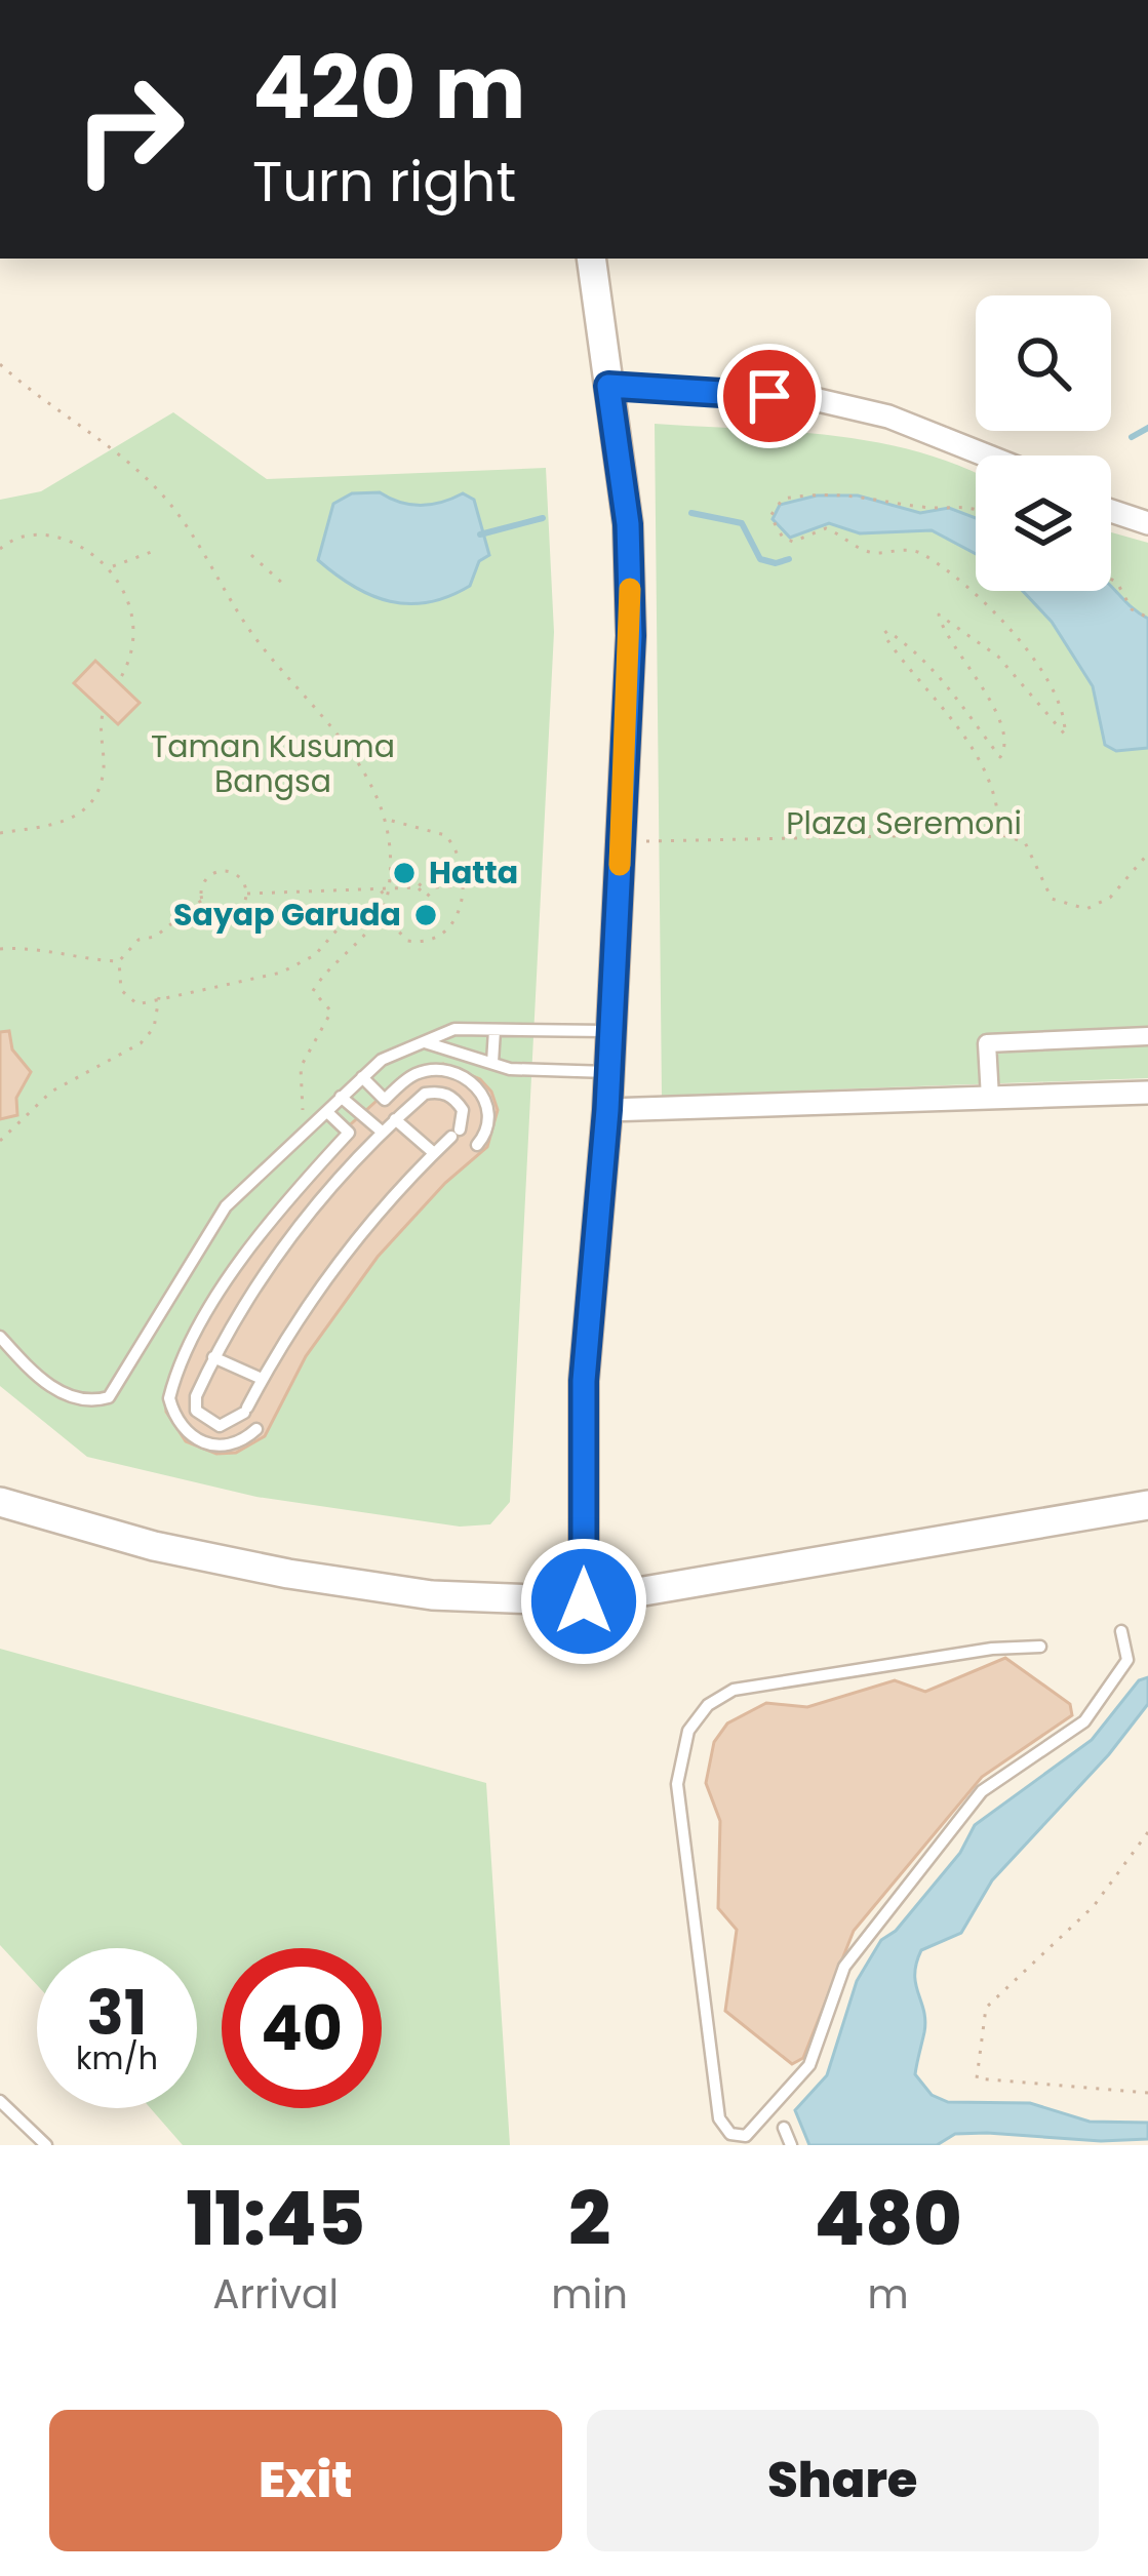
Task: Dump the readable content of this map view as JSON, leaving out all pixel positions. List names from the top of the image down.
{
  "parks": ["Taman Kusuma Bangsa", "Plaza Seremoni"],
  "places": ["Hatta", "Sayap Garuda"],
  "page": {
    "turn": ["420 m", "Turn right"],
    "speed": "31 km/h",
    "limit": "40",
    "eta": [
      "11:45",
      "Arrival",
      "2",
      "min",
      "480",
      "m"
    ],
    "buttons": ["Exit", "Share"]
  }
}
